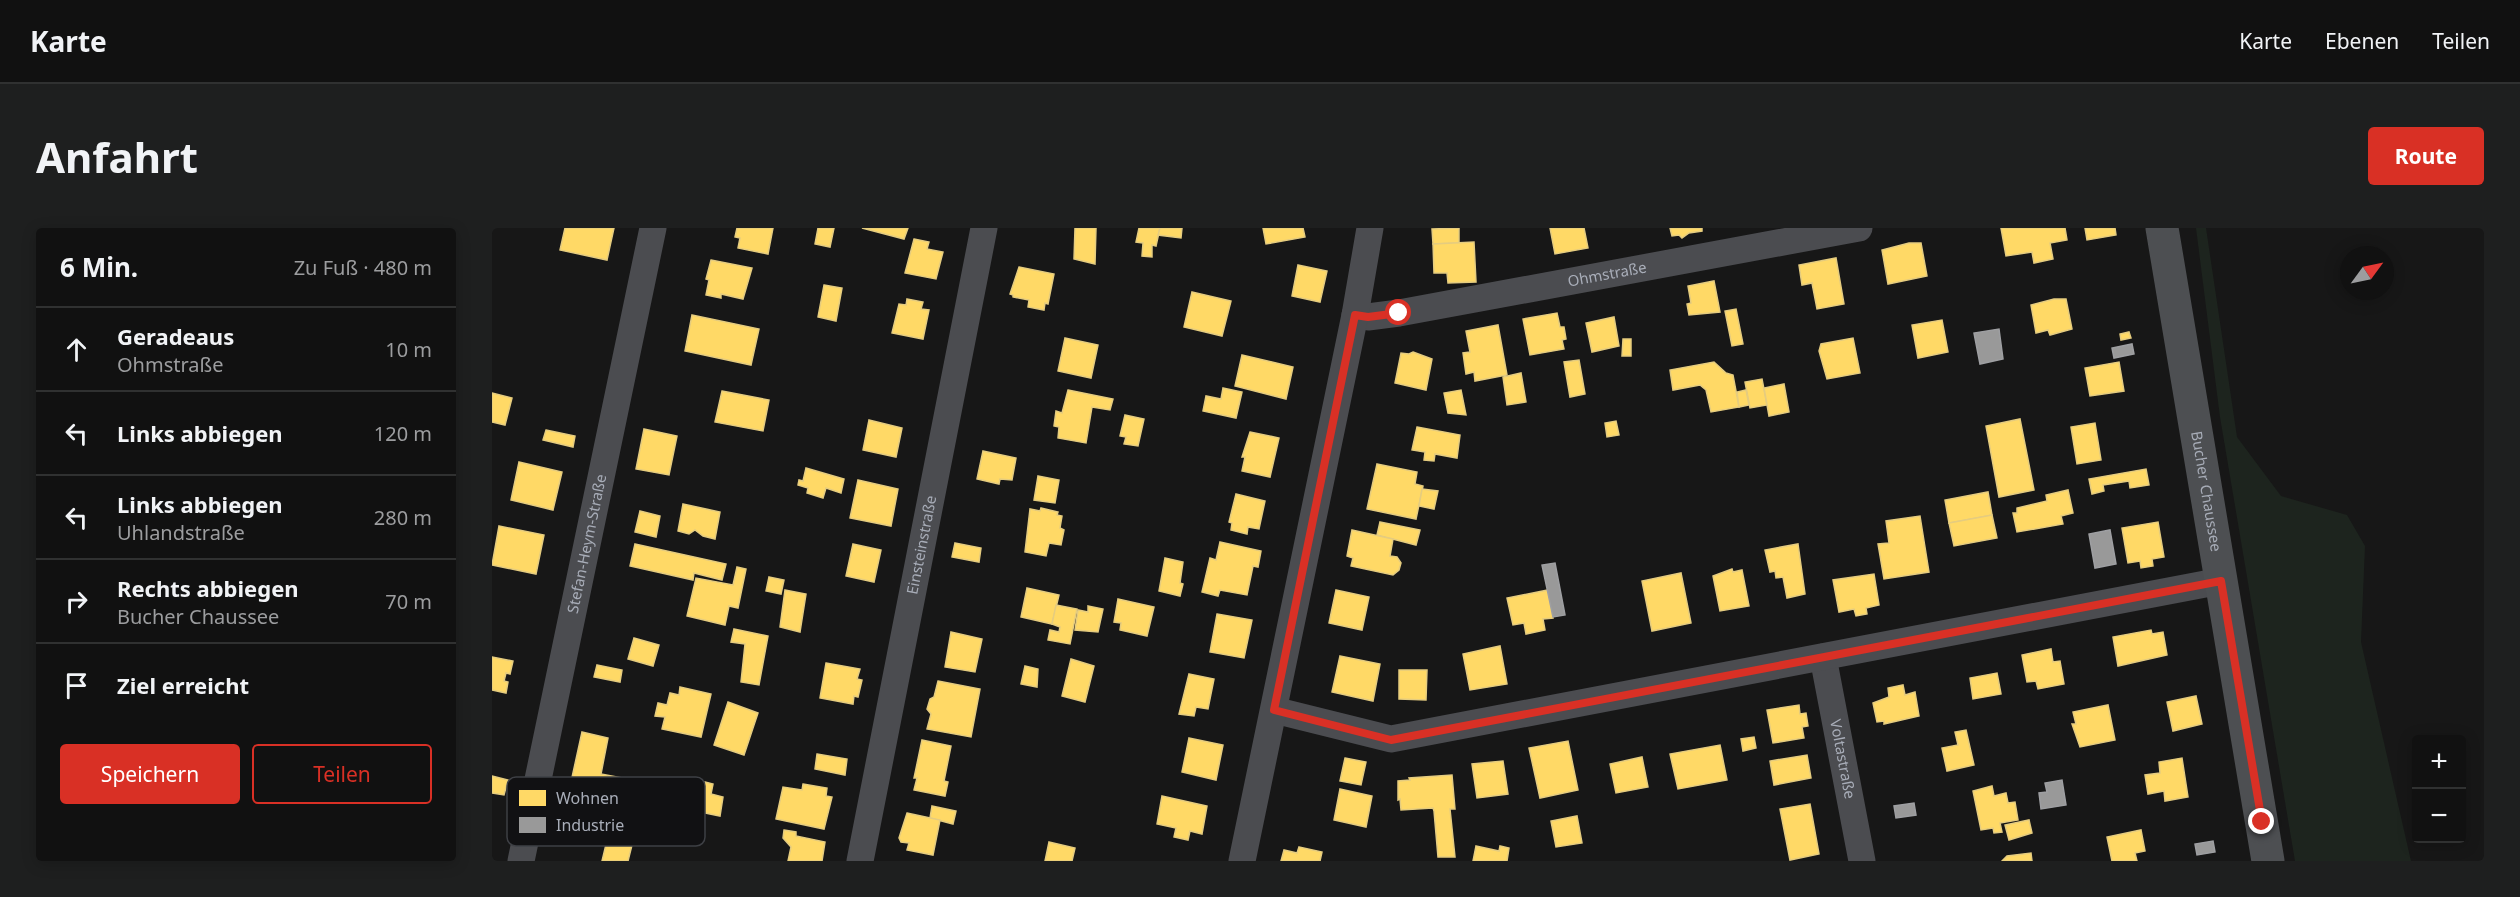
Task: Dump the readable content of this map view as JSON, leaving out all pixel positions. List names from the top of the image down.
{
  "streets": {
    "main road": ["Bucher Chaussee"],
    "street": [
      "Ohmstraße",
      "Einsteinstraße",
      "Stefan-Heym-Straße",
      "Voltastraße"
    ]
  },
  "legend": ["Wohnen", "Industrie"],
  "north": "top right",
  "page": {
    "header": "Karte",
    "nav": ["Karte", "Ebenen", "Teilen"],
    "buttons": [
      "Route",
      ["Speichern", "Teilen"]
    ],
    "title": "Anfahrt",
    "heading": ["6 Min.", "Zu Fuß · 480 m"],
    "list": [
      ["Geradeaus", "Ohmstraße", "10 m"],
      ["Links abbiegen", "120 m"],
      ["Links abbiegen", "Uhlandstraße", "280 m"],
      ["Rechts abbiegen", "Bucher Chaussee", "70 m"],
      "Ziel erreicht"
    ],
    "map_buttons": ["+", "−"]
  }
}
